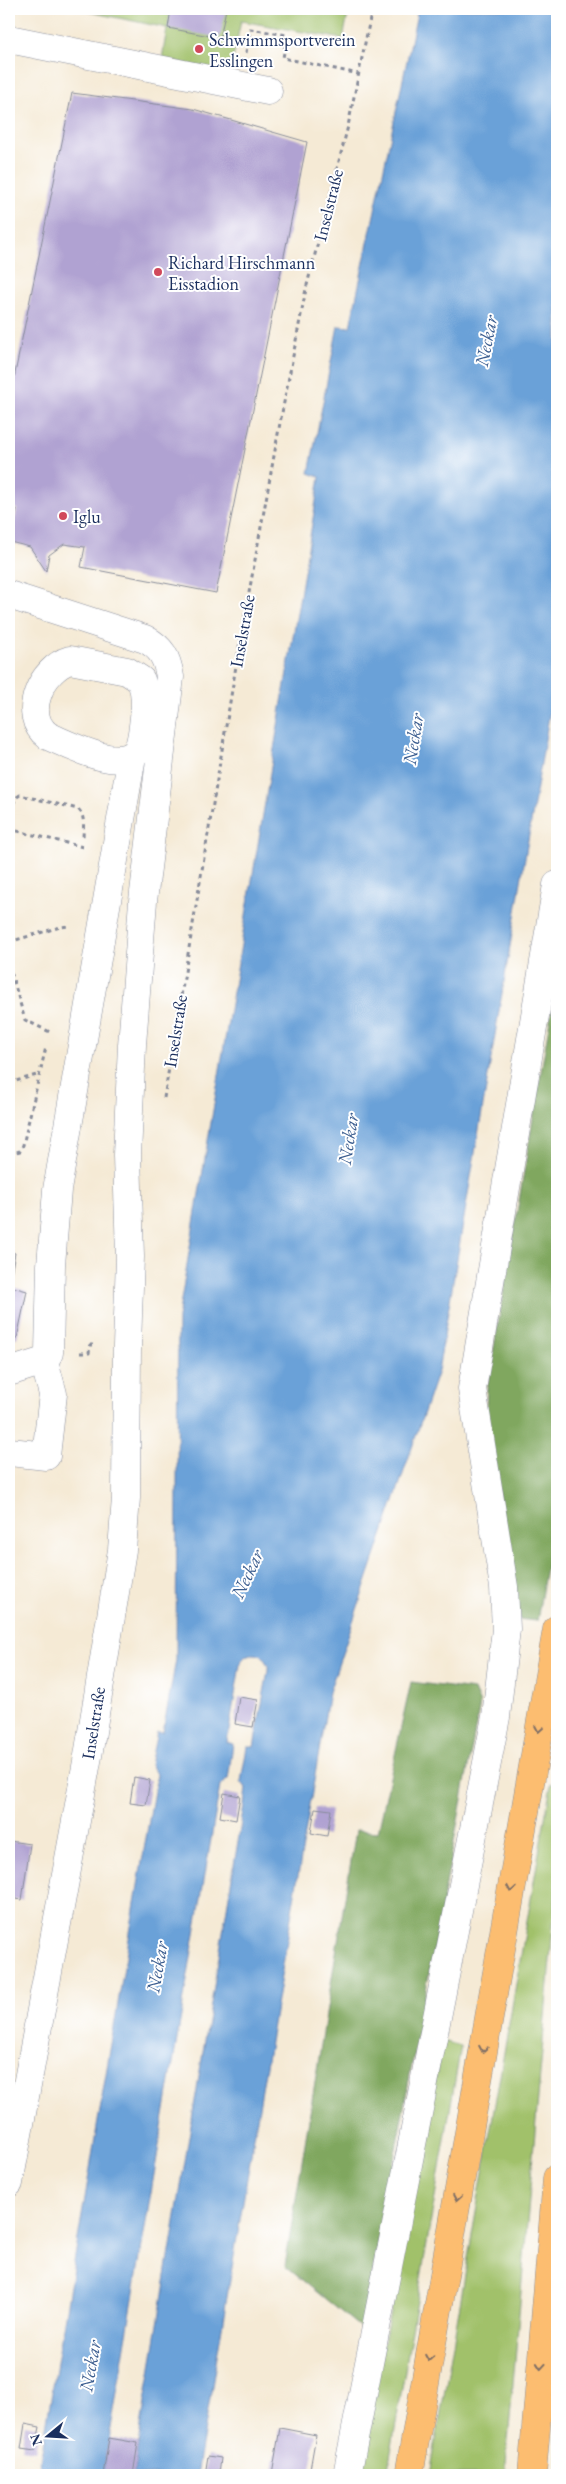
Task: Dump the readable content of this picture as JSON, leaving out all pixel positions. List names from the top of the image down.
{
  "streets": {
    "lane": ["Inselstraße"]
  },
  "water": ["Neckar"],
  "places": ["Schwimmsportverein Esslingen", "Richard Hirschmann Eisstadion", "Iglu"],
  "north": "left"
}
